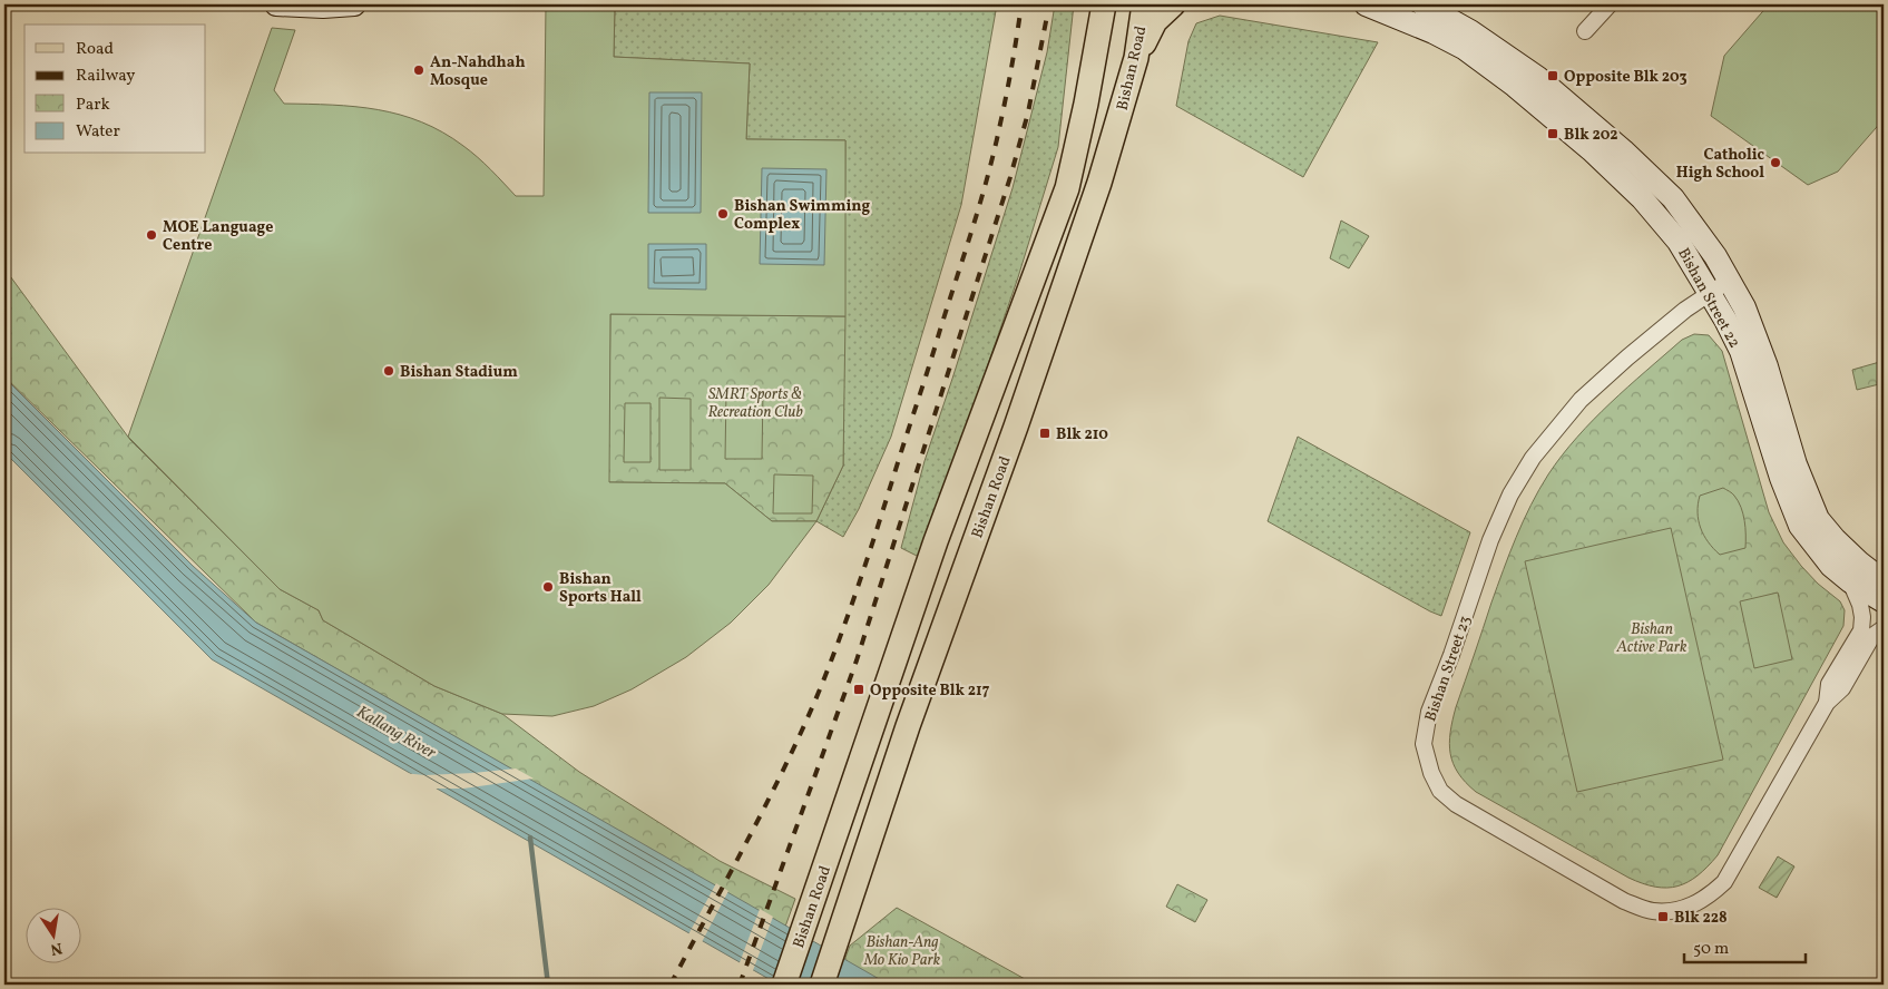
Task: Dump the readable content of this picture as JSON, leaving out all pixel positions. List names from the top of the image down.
{
  "streets": {
    "main road": ["Bishan Road", "Bishan Street 22"],
    "street": ["Bishan Street 23"]
  },
  "crossings": [
    ["Bishan Street 22", "Bishan Street 23"]
  ],
  "water": ["Kallang River"],
  "parks": ["SMRT Sports & Recreation Club", "Bishan Active Park", "Bishan-Ang Mo Kio Park"],
  "places": {
    "other": [
      "An-Nahdhah Mosque",
      "Catholic High School",
      "Bishan Swimming Complex",
      "MOE Language Centre",
      "Bishan Stadium",
      "Bishan Sports Hall"
    ],
    "transit": [
      "Opposite Blk 203",
      "Blk 202",
      "Blk 210",
      "Opposite Blk 217",
      "Blk 228"
    ]
  },
  "legend": [
    "Road",
    "Railway",
    "Park",
    "Water"
  ],
  "scale_bar": "50 m",
  "north": "bottom"
}
